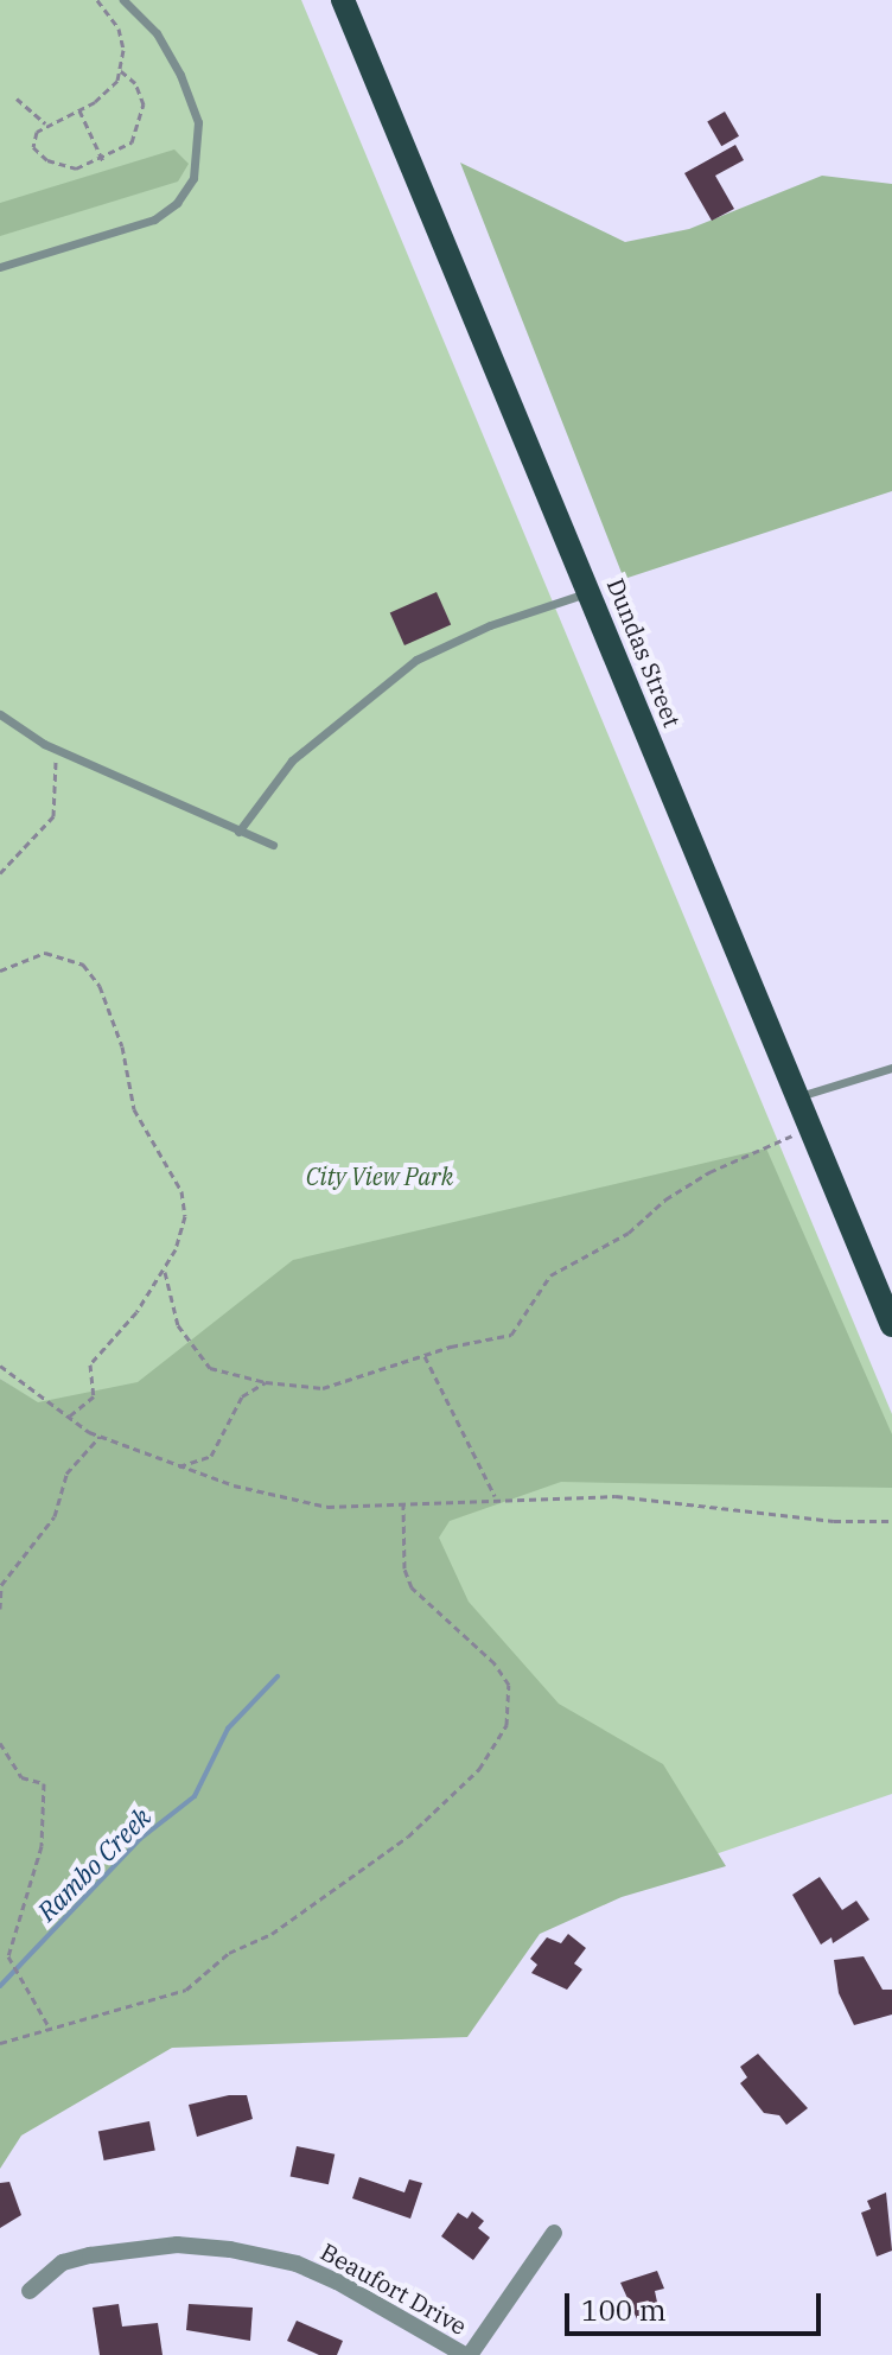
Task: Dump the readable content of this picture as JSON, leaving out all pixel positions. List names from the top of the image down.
{
  "streets": {
    "main road": ["Dundas Street"],
    "street": ["Beaufort Drive"]
  },
  "water": ["Rambo Creek"],
  "parks": ["City View Park"],
  "scale_bar": "100 m"
}
